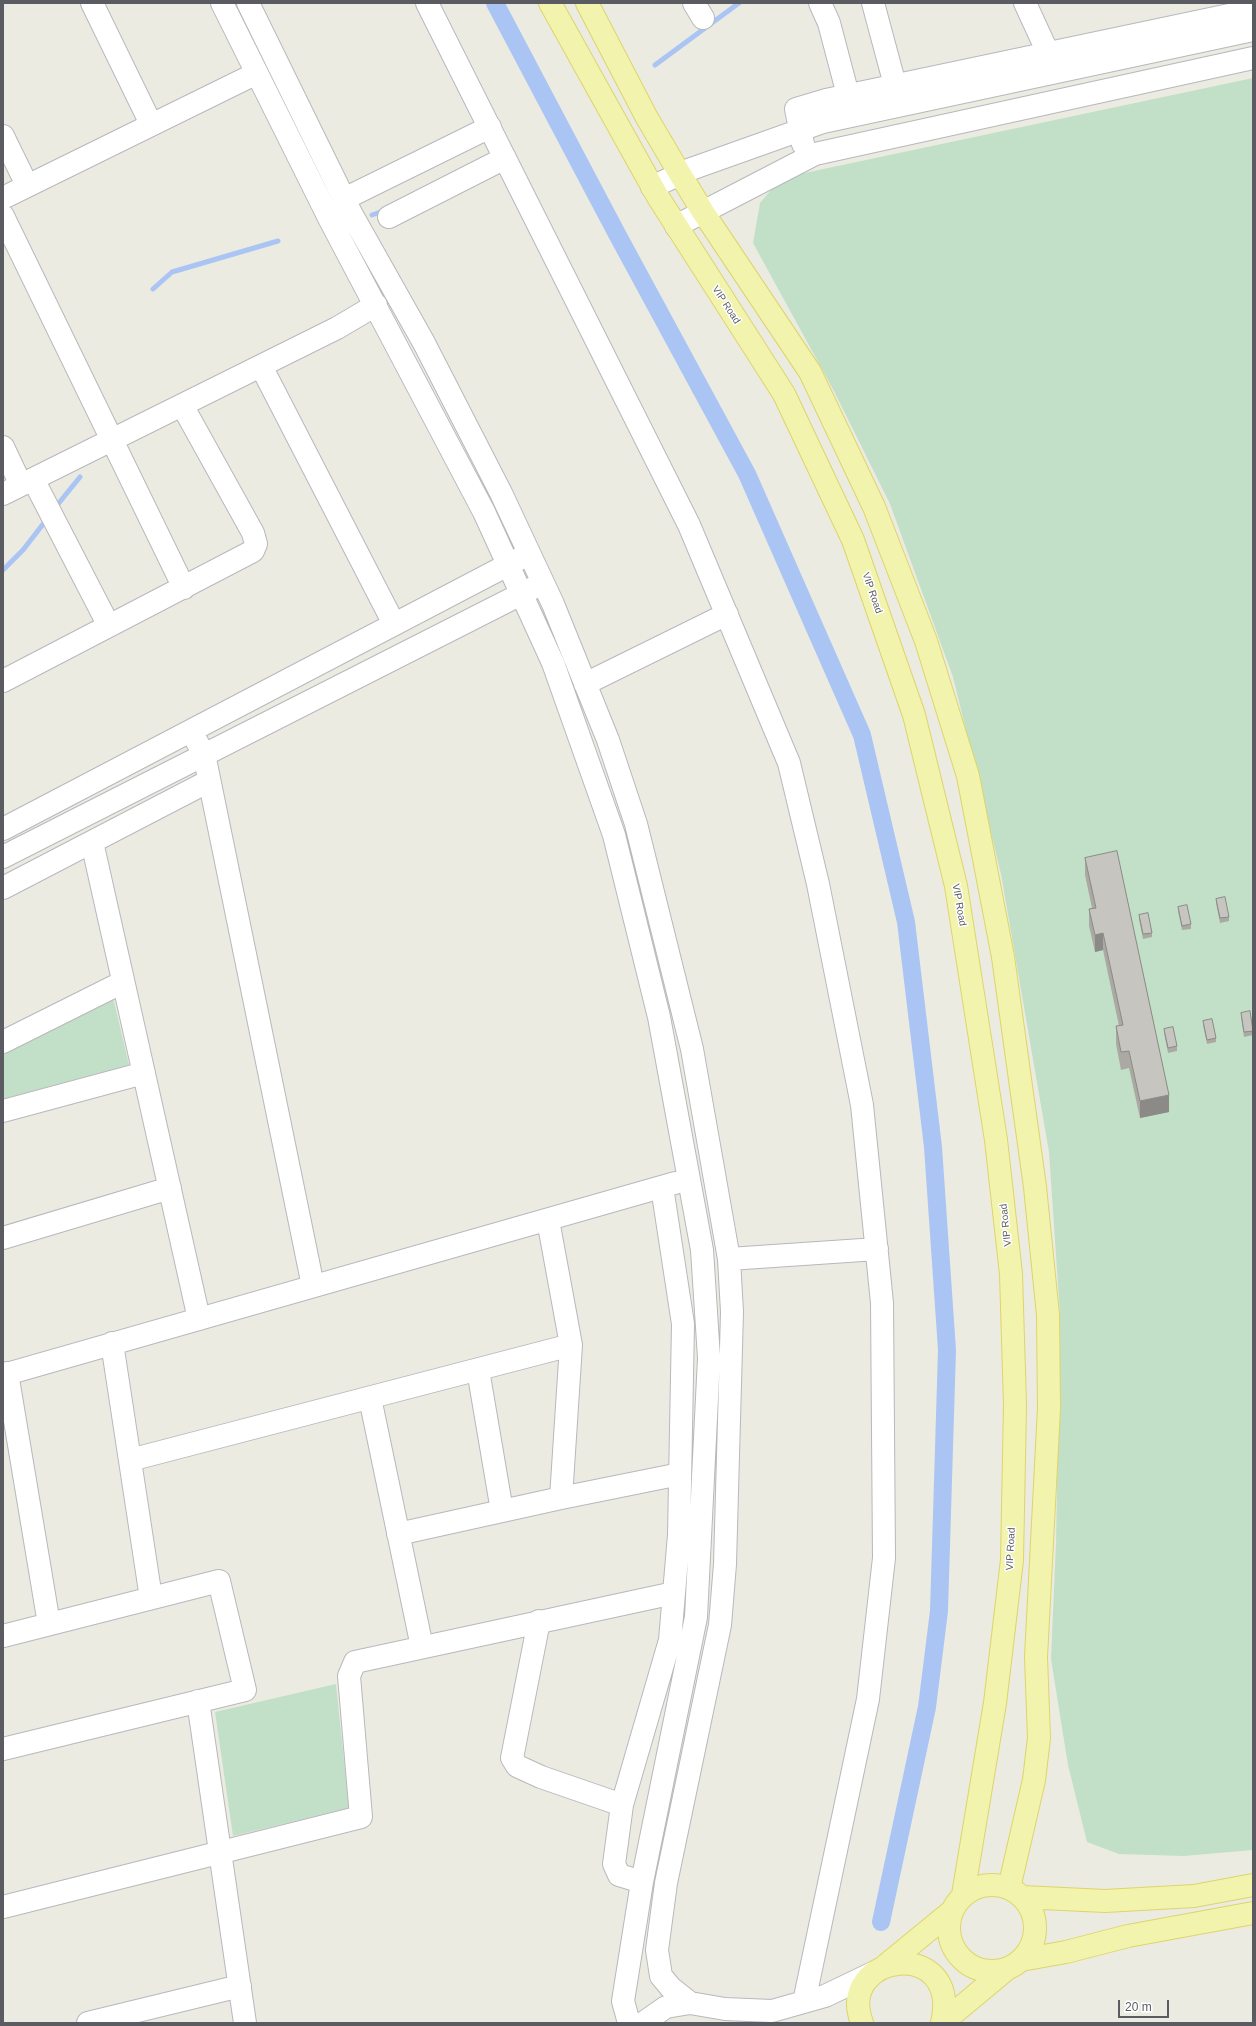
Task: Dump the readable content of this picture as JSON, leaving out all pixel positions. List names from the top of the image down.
{
  "streets": {
    "main road": ["VIP Road"]
  },
  "scale_bar": "20 m"
}
